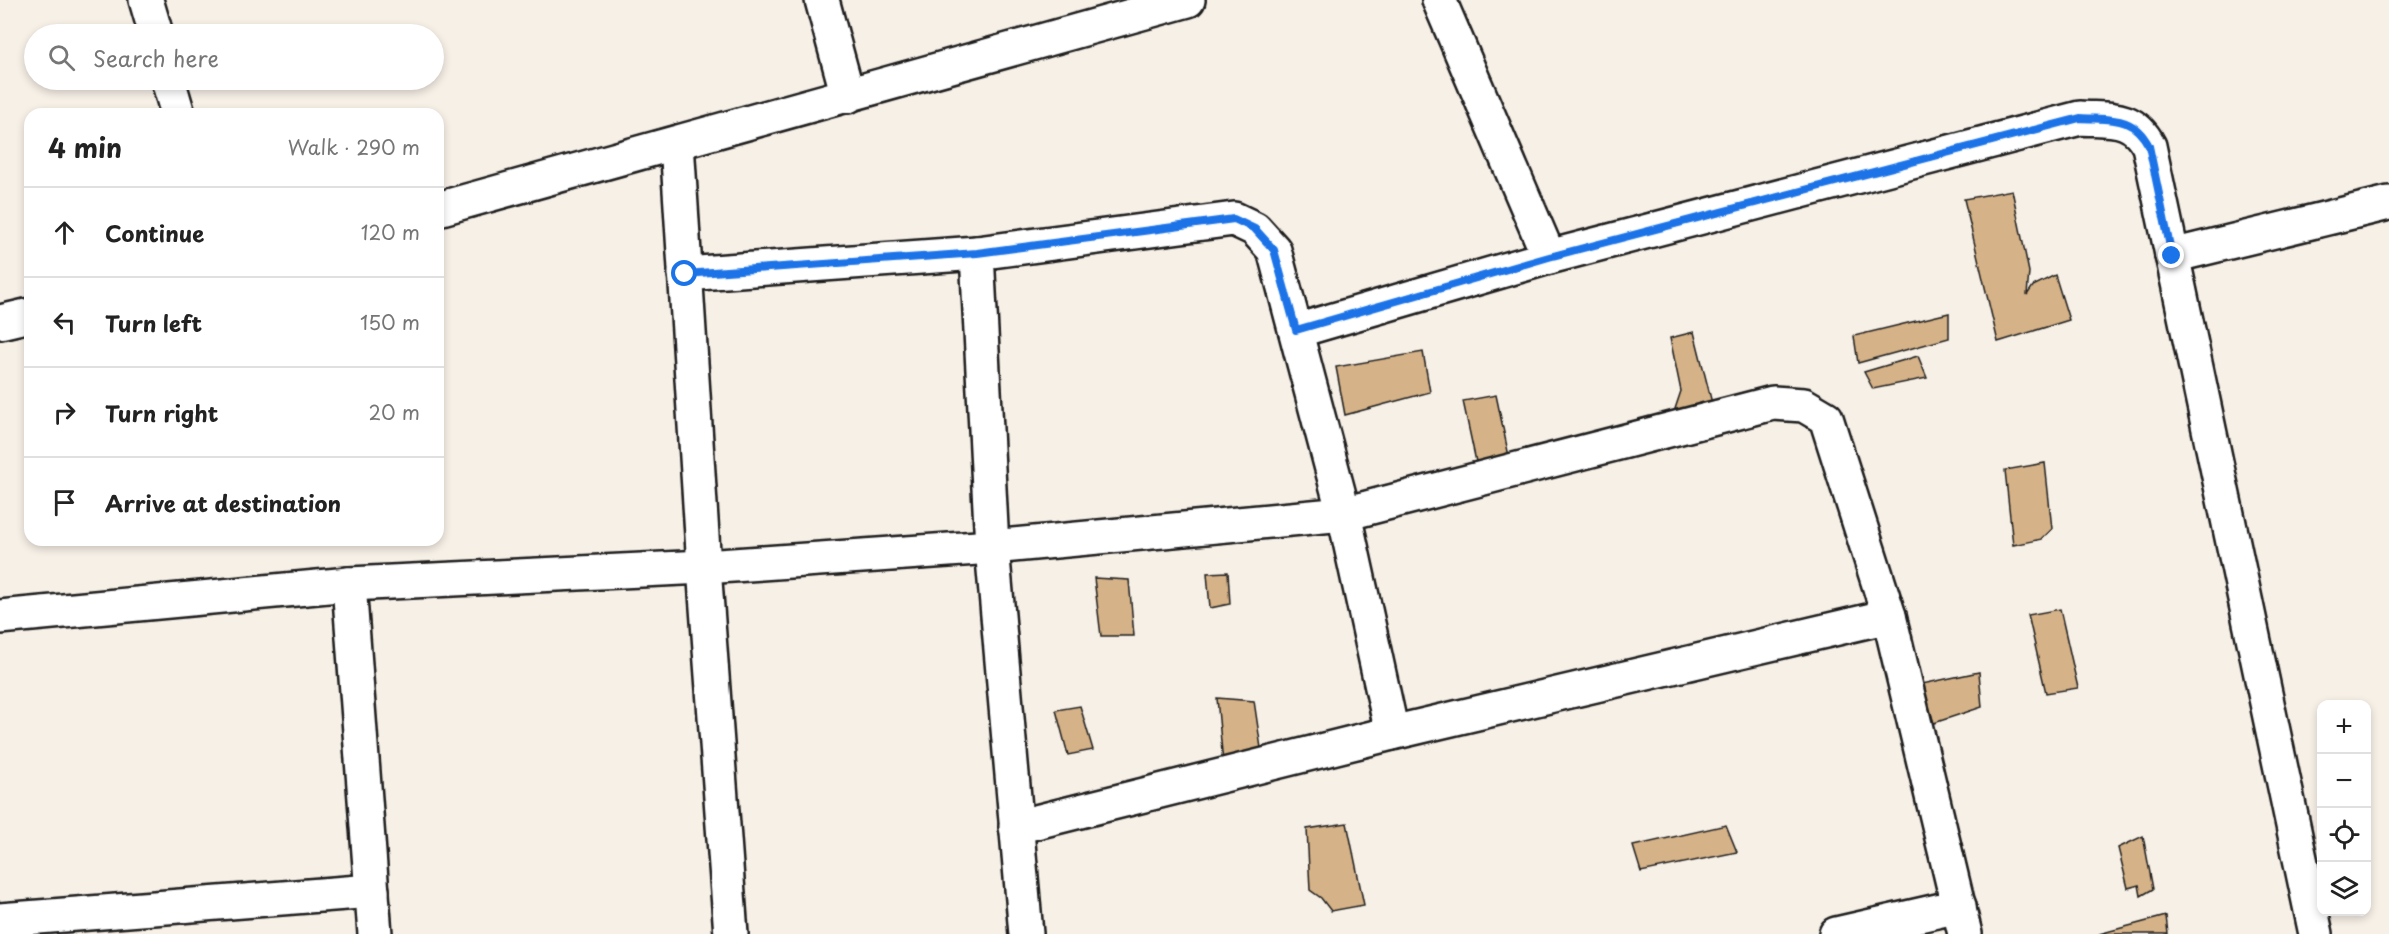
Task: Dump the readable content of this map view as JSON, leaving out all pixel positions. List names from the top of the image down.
{
  "page": {
    "search": "Search here",
    "heading": ["4 min", "Walk · 290 m"],
    "list": [
      ["Continue", "120 m"],
      ["Turn left", "150 m"],
      ["Turn right", "20 m"],
      "Arrive at destination"
    ],
    "map_buttons": ["+", "−"]
  }
}
